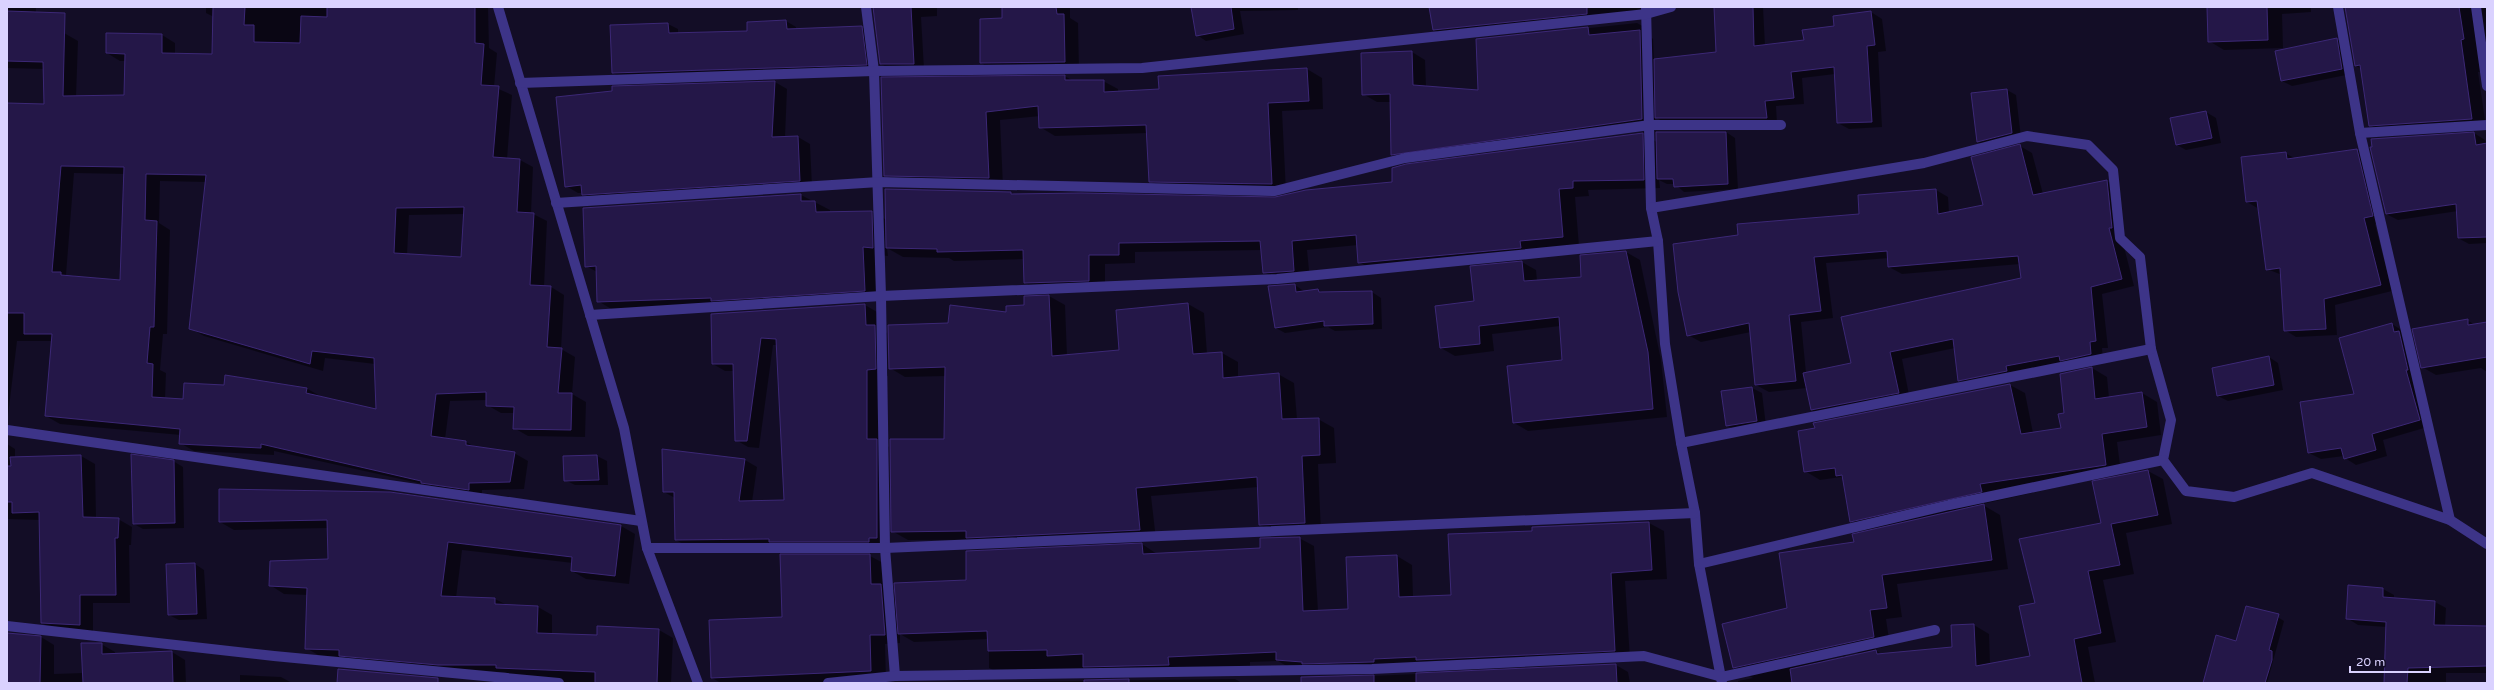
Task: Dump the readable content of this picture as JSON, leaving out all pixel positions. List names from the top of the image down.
{
  "scale_bar": "20 m"
}
